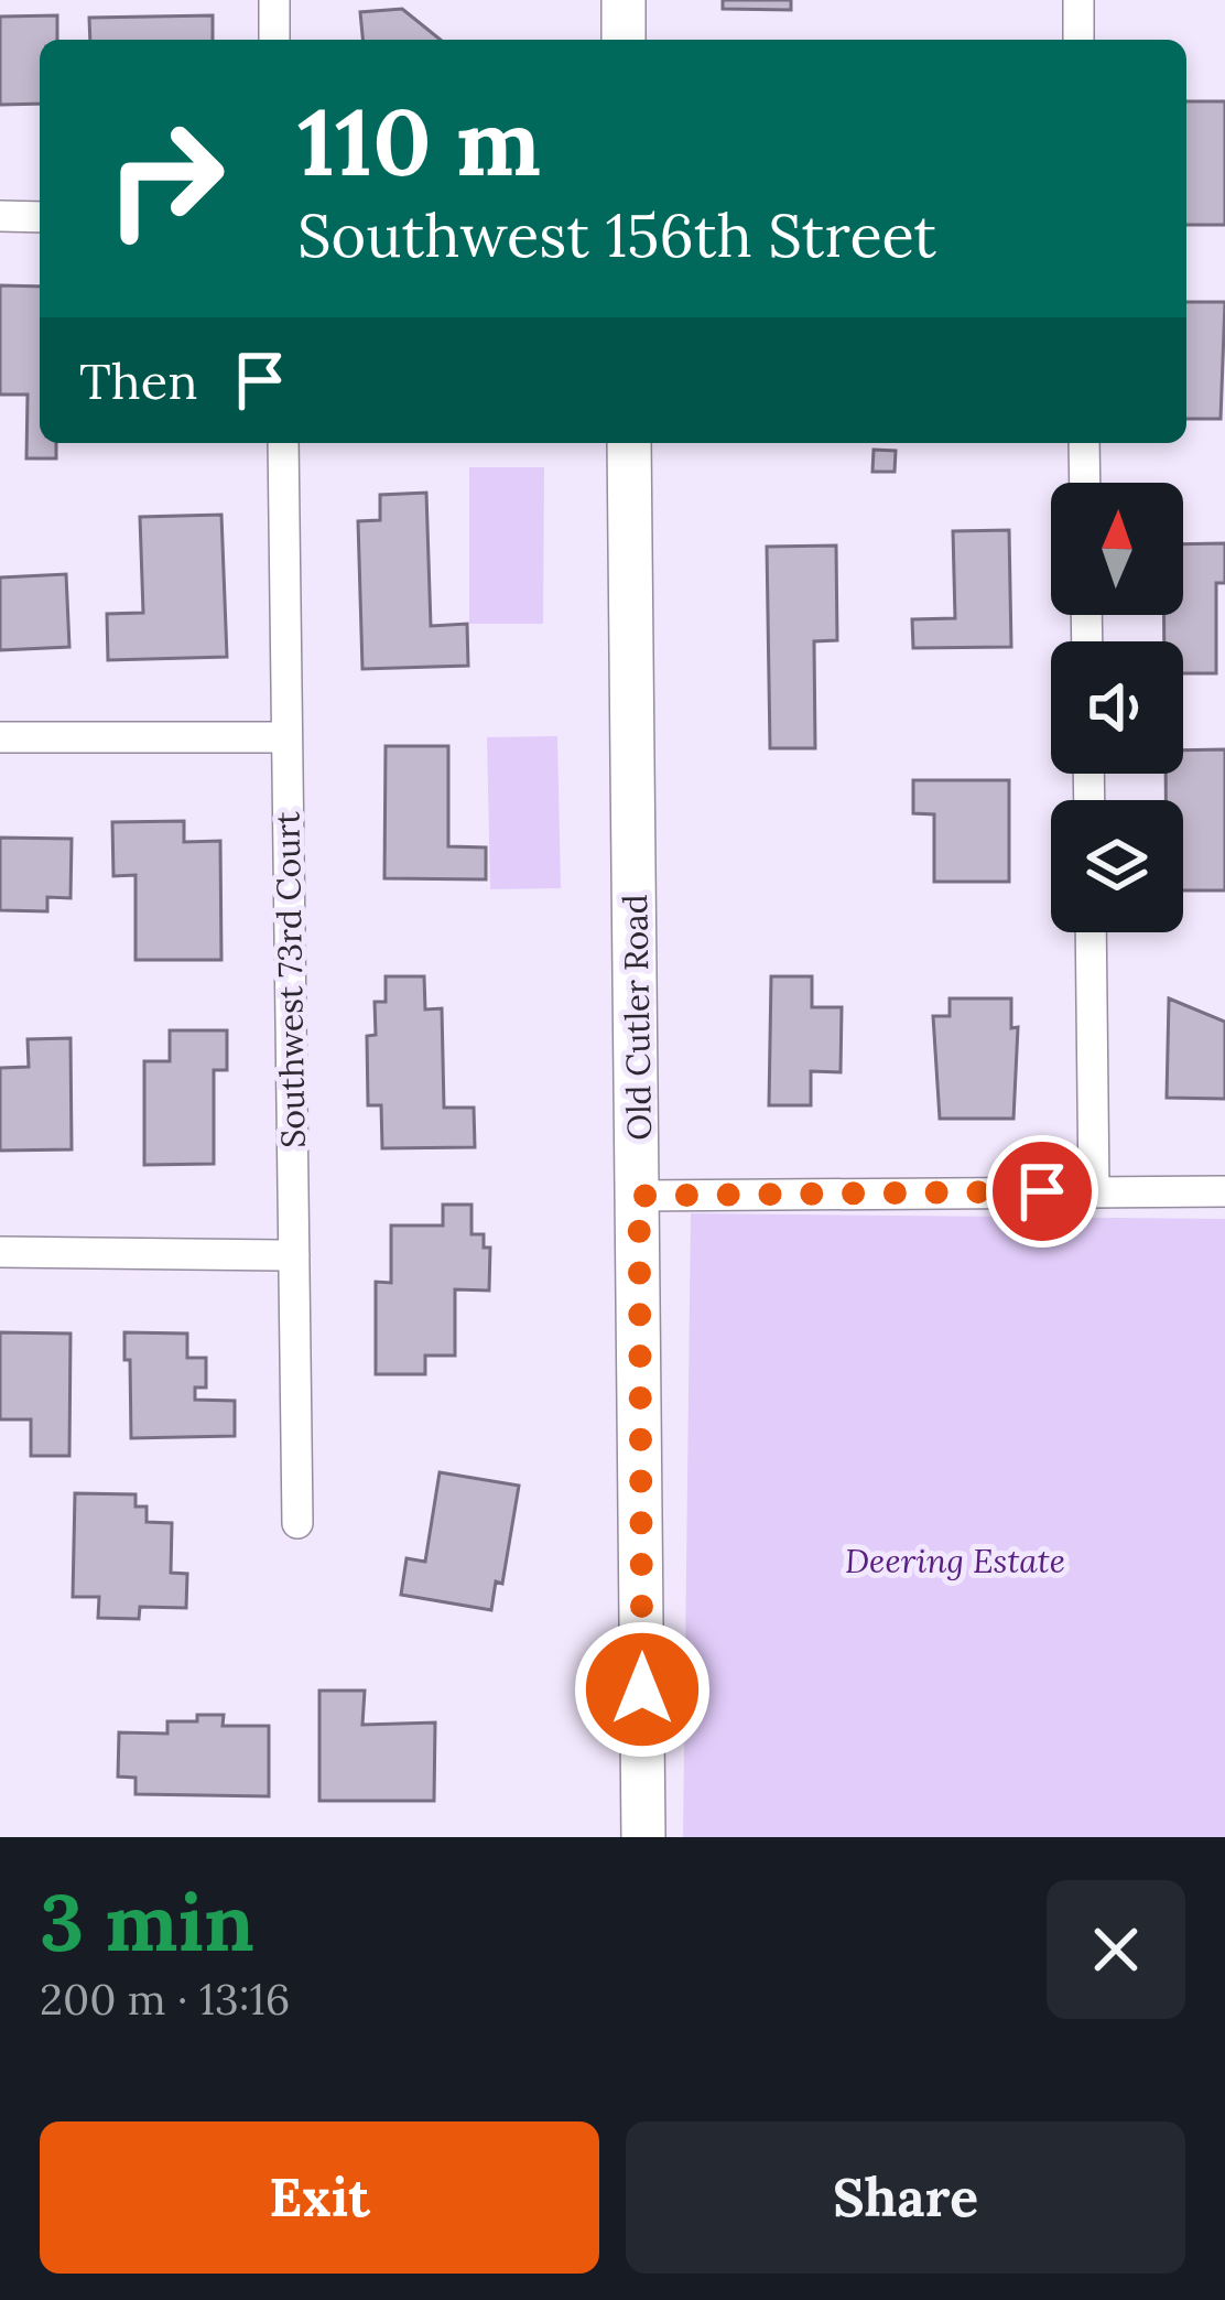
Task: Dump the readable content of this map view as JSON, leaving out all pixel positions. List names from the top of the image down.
{
  "streets": {
    "main road": ["Old Cutler Road"],
    "street": ["Southwest 73rd Court"]
  },
  "parks": ["Deering Estate"],
  "north": "top",
  "page": {
    "turn": ["110 m", "Southwest 156th Street"],
    "then": "Then",
    "heading": ["3 min", "200 m · 13:16"],
    "buttons": ["Exit", "Share"]
  }
}
